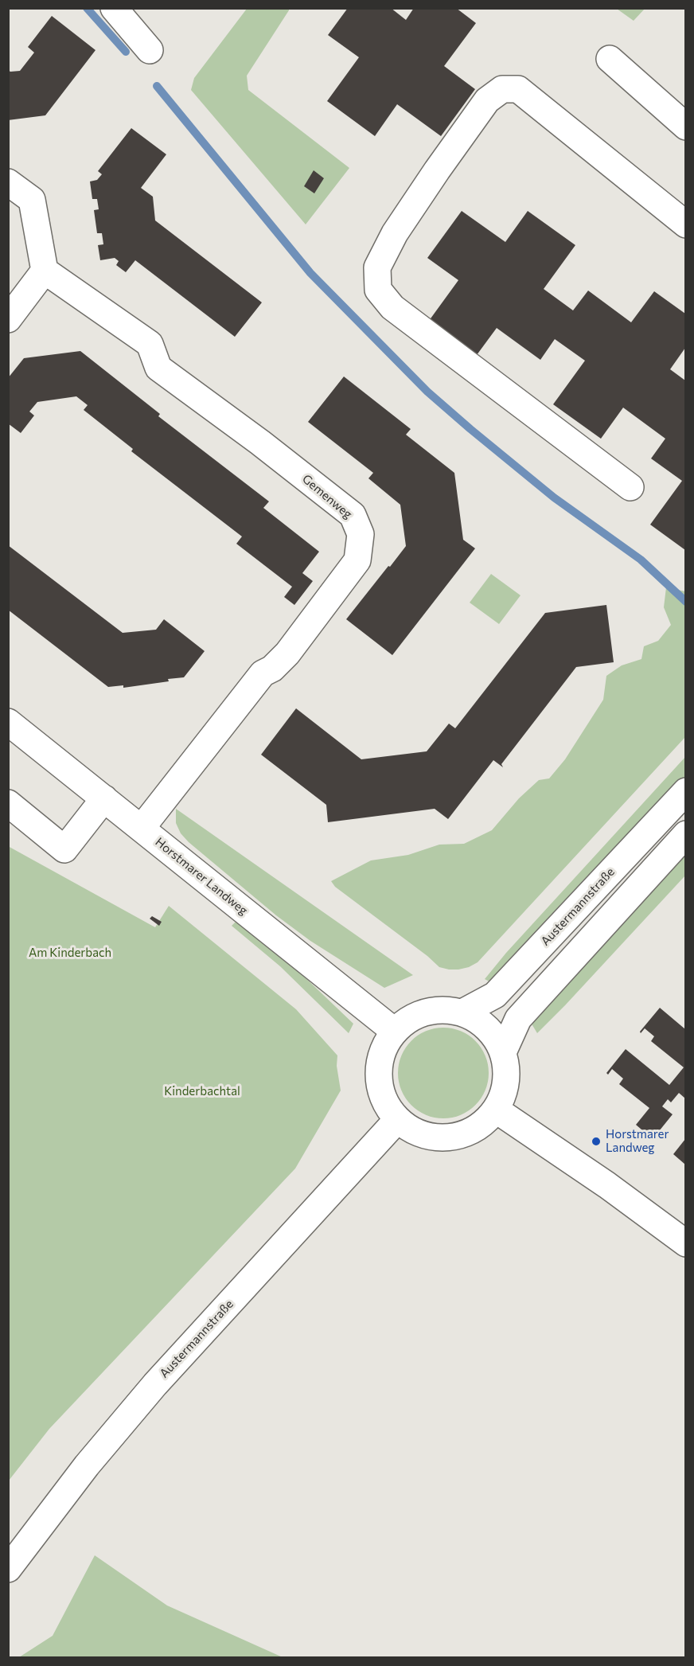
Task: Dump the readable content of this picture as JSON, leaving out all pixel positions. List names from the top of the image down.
{
  "streets": {
    "street": ["Gemenweg", "Horstmarer Landweg", "Austermannstraße"]
  },
  "crossings": [
    ["Gemenweg", "Horstmarer Landweg"],
    ["Horstmarer Landweg", "Austermannstraße"]
  ],
  "parks": ["Am Kinderbach", "Kinderbachtal"],
  "places": ["Horstmarer Landweg"]
}
